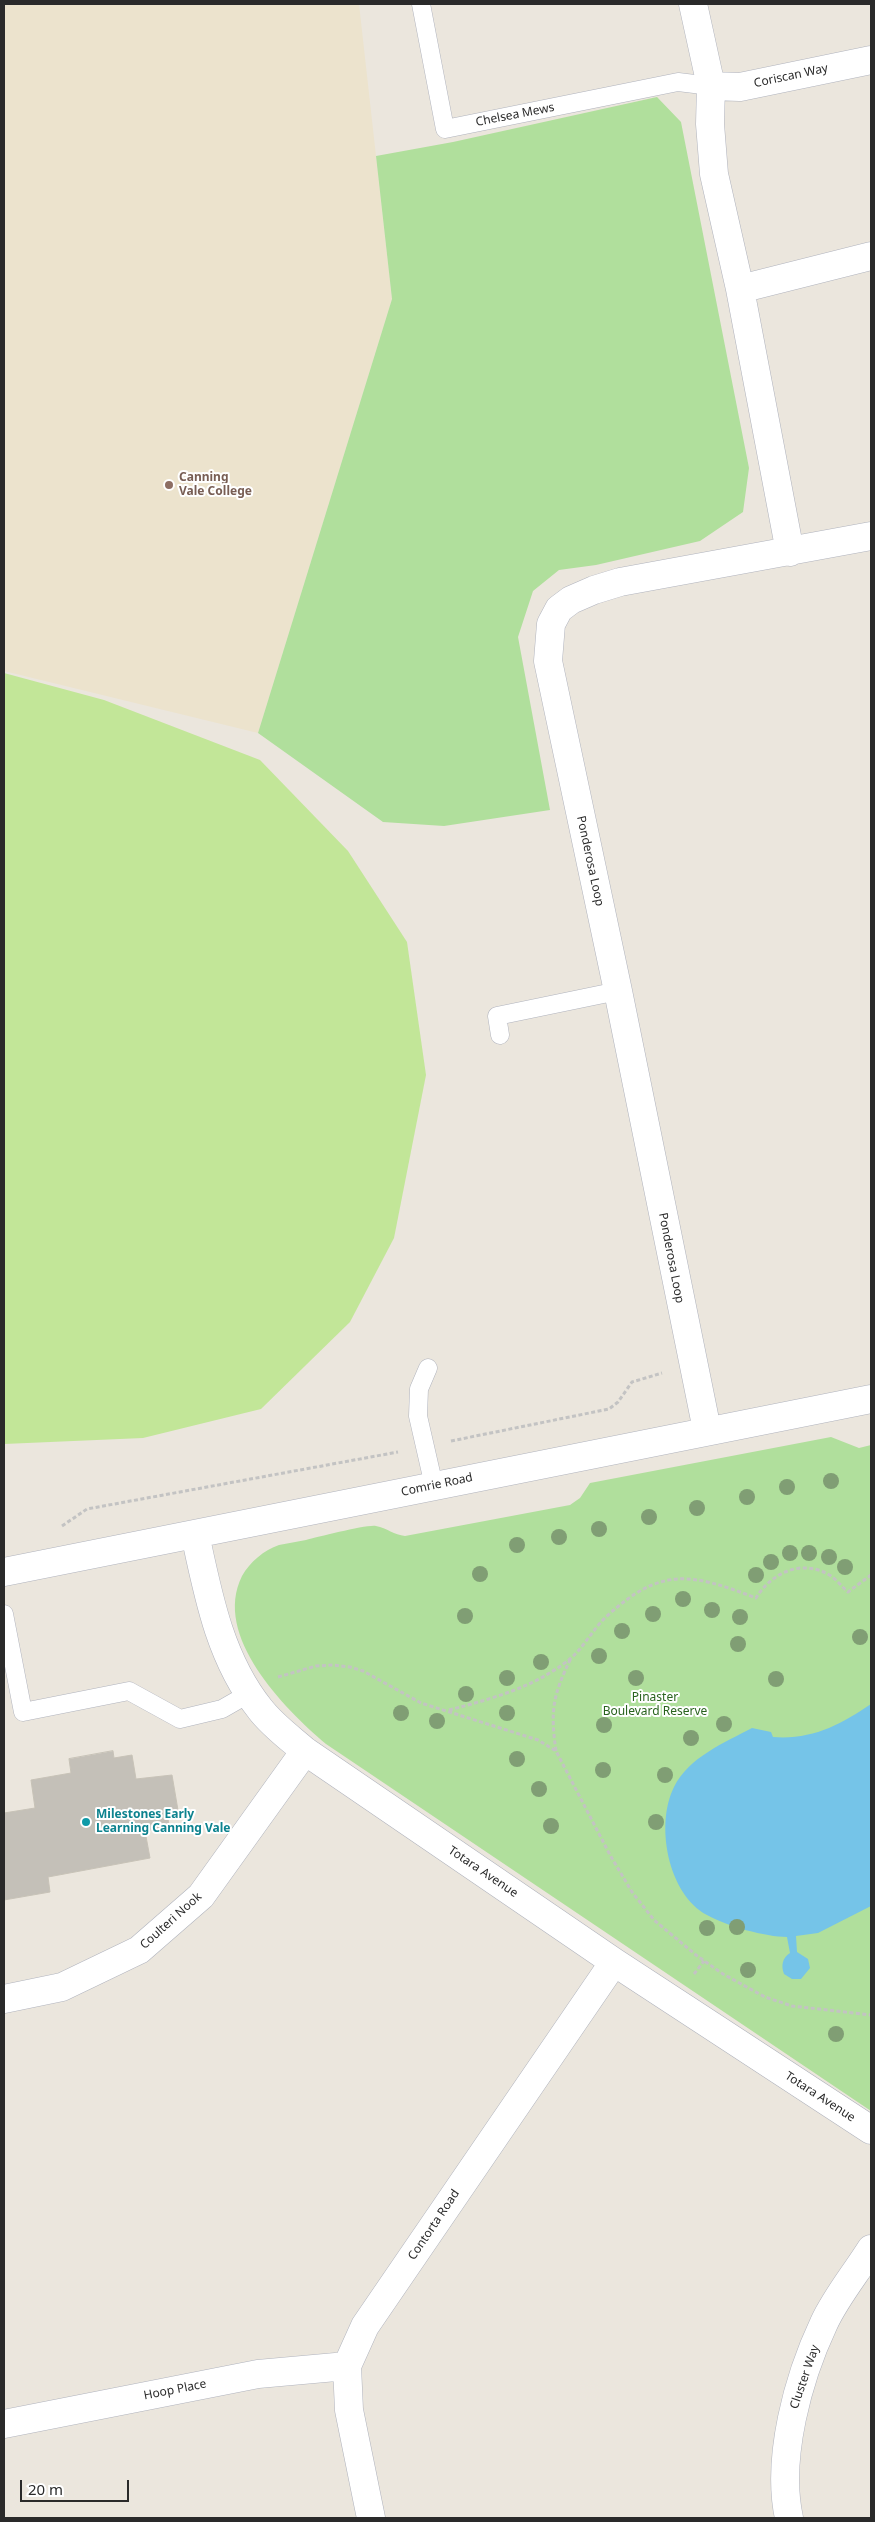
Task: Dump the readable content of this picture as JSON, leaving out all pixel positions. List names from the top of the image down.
{
  "streets": {
    "street": [
      "Coriscan Way",
      "Ponderosa Loop",
      "Comrie Road",
      "Totara Avenue",
      "Coulteri Nook",
      "Contorta Road",
      "Cluster Way",
      "Hoop Place"
    ],
    "lane": ["Chelsea Mews"]
  },
  "crossings": [
    ["Coriscan Way", "Chelsea Mews"],
    ["Ponderosa Loop", "Comrie Road"],
    ["Comrie Road", "Totara Avenue"],
    ["Totara Avenue", "Coulteri Nook"],
    ["Totara Avenue", "Contorta Road"],
    ["Contorta Road", "Hoop Place"]
  ],
  "parks": ["Pinaster Boulevard Reserve"],
  "places": ["Canning Vale College", "Milestones Early Learning Canning Vale"],
  "scale_bar": "20 m"
}
